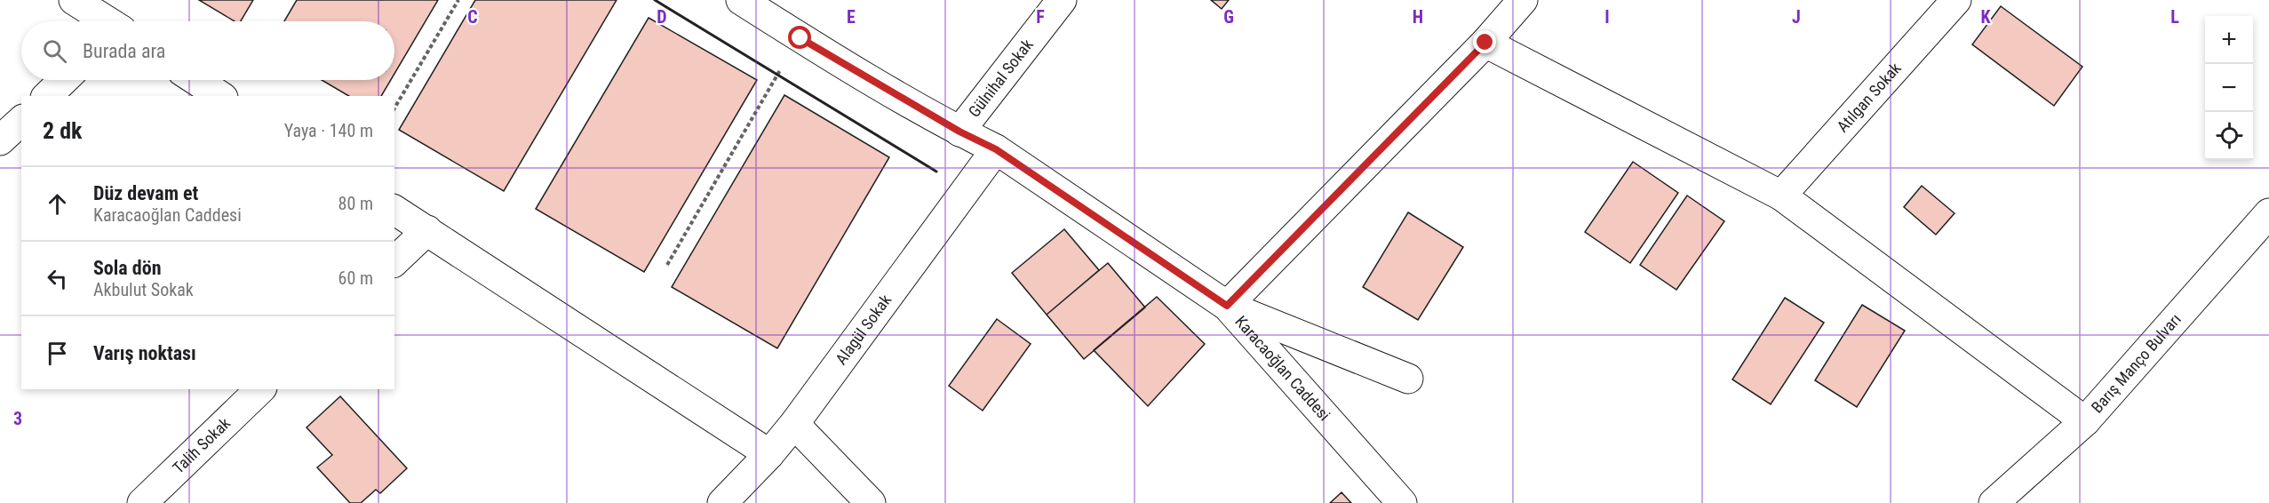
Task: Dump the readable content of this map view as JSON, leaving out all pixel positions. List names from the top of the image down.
{
  "streets": {
    "street": [
      "Gülnihal Sokak",
      "Atılgan Sokak",
      "Alagül Sokak",
      "Barış Manço Bulvarı",
      "Karacaoğlan Caddesi",
      "Talih Sokak"
    ]
  },
  "crossings": [
    ["Gülnihal Sokak", "Karacaoğlan Caddesi"],
    ["Alagül Sokak", "Karacaoğlan Caddesi"]
  ],
  "page": {
    "map_buttons": ["+", "−"],
    "search": "Burada ara",
    "heading": ["2 dk", "Yaya · 140 m"],
    "list": [
      ["Düz devam et", "Karacaoğlan Caddesi", "80 m"],
      ["Sola dön", "Akbulut Sokak", "60 m"],
      "Varış noktası"
    ]
  },
  "grid": {
    "columns": [
      "C",
      "D",
      "E",
      "F",
      "G",
      "H",
      "I",
      "J",
      "K",
      "L"
    ],
    "rows": ["3"]
  }
}
